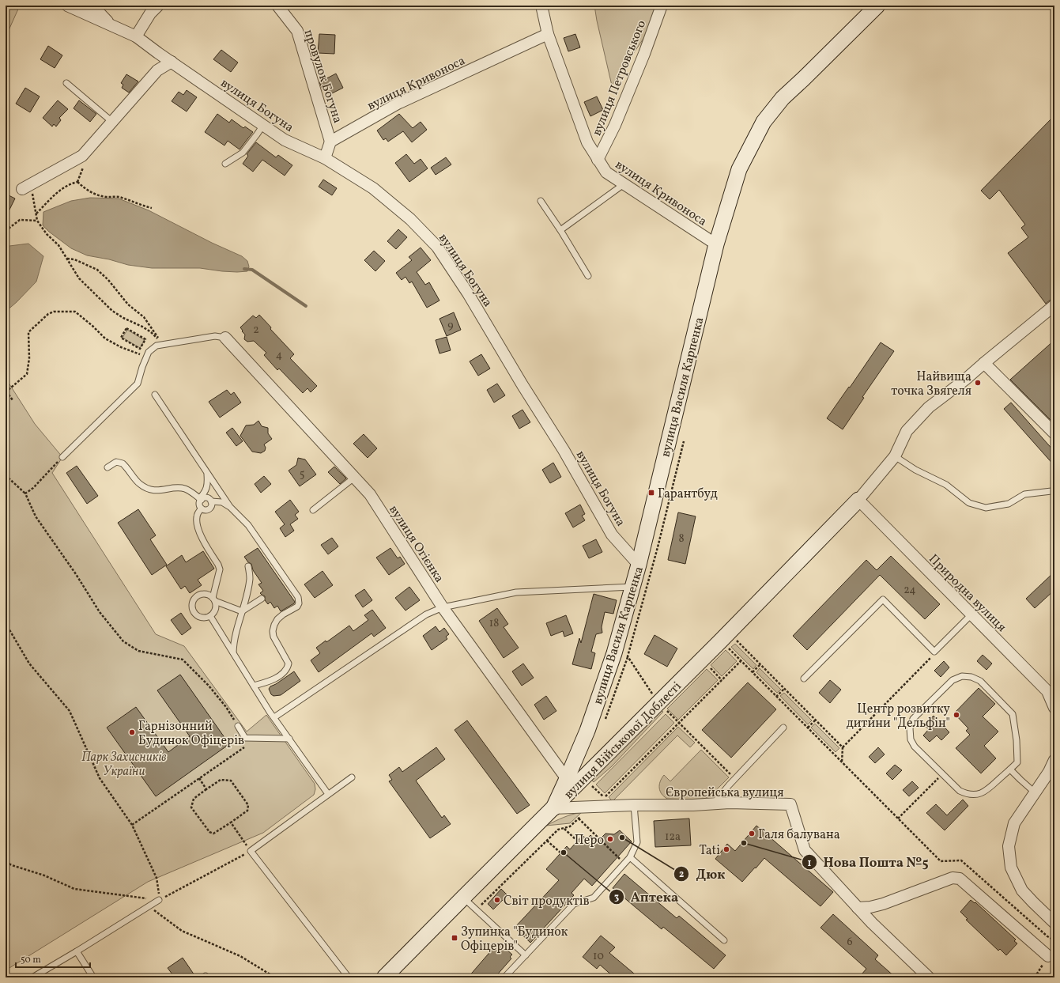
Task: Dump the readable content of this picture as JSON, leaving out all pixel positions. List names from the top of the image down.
{
  "streets": {
    "street": [
      "провулок Богуна",
      "вулиця Петровського",
      "вулиця Кривоноса",
      "вулиця Богуна",
      "вулиця Василя Карпенка",
      "вулиця Огієнка",
      "Природна вулиця",
      "вулиця Військової Доблесті",
      "Європейська вулиця"
    ]
  },
  "crossings": [
    ["провулок Богуна", "вулиця Кривоноса"],
    ["вулиця Петровського", "вулиця Кривоноса"],
    ["вулиця Кривоноса", "вулиця Василя Карпенка"],
    ["вулиця Богуна", "вулиця Василя Карпенка"],
    ["вулиця Василя Карпенка", "вулиця Огієнка"],
    ["вулиця Василя Карпенка", "вулиця Військової Доблесті"],
    ["вулиця Василя Карпенка", "Європейська вулиця"],
    ["Природна вулиця", "вулиця Військової Доблесті"],
    ["вулиця Військової Доблесті", "Європейська вулиця"]
  ],
  "parks": ["Парк Захисників України"],
  "places": {
    "other": [
      "Найвища точка Звягеля",
      "Центр розвитку дитини \"Дельфін\"",
      "Гарнізонний Будинок Офіцерів",
      "Галя балувана",
      "Дюк",
      "Перо",
      "Нова Пошта №5",
      "Tati",
      "Аптека",
      "Світ продуктів"
    ],
    "transit": ["Гарантбуд", "Зупинка \"Будинок Офіцерів\""]
  },
  "house_numbers": [
    "9",
    "2",
    "4",
    "5",
    "8",
    "24",
    "18",
    "12а",
    "6",
    "10"
  ],
  "scale_bar": "50 m"
}
